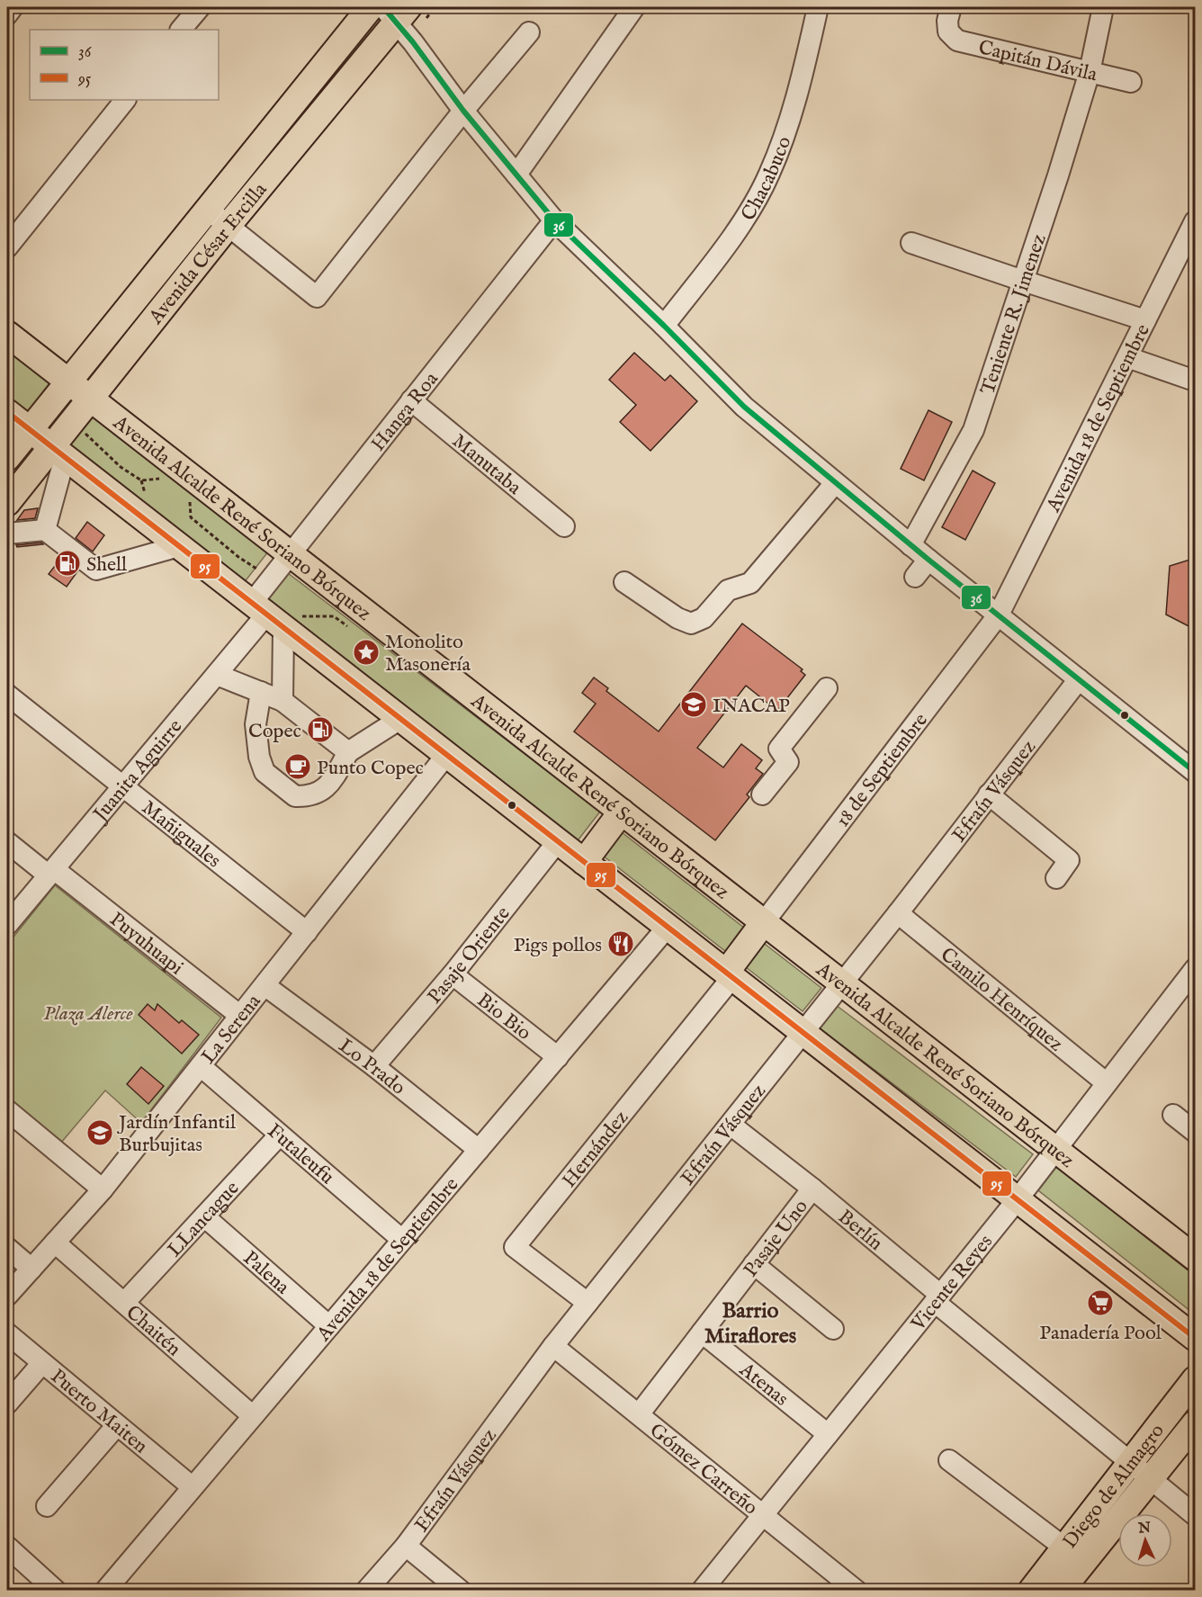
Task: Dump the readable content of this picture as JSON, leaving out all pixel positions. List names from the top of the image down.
{
  "streets": {
    "main road": ["Avenida César Ercilla", "Avenida Alcalde René Soriano Bórquez", "Diego de Almagro"],
    "street": [
      "Capitán Dávila",
      "Chacabuco",
      "Teniente R. Jimenez",
      "Hanga Roa",
      "Avenida 18 de Septiembre",
      "Manutaba",
      "18 de Septiembre",
      "Juanita Aguirre",
      "Efraín Vásquez",
      "Mañiguales",
      "Puyuhuapi",
      "Pasaje Oriente",
      "Camilo Henríquez",
      "Bio Bio",
      "La Serena",
      "Lo Prado",
      "Hernández",
      "Futaleufu",
      "LLancague",
      "Berlín",
      "Pasaje Uno",
      "Palena",
      "Vicente Reyes",
      "Chaitén",
      "Atenas",
      "Puerto Maiten",
      "Gómez Carreño"
    ]
  },
  "crossings": [
    ["Capitán Dávila", "Teniente R. Jimenez"],
    ["Avenida César Ercilla", "Avenida Alcalde René Soriano Bórquez"],
    ["Hanga Roa", "Manutaba"],
    ["Hanga Roa", "Avenida Alcalde René Soriano Bórquez"],
    ["Hanga Roa", "Juanita Aguirre"],
    ["Avenida 18 de Septiembre", "18 de Septiembre"],
    ["Avenida 18 de Septiembre", "Bio Bio"],
    ["Avenida 18 de Septiembre", "Lo Prado"],
    ["Avenida 18 de Septiembre", "Futaleufu"],
    ["Avenida 18 de Septiembre", "Palena"],
    ["Avenida 18 de Septiembre", "Chaitén"],
    ["Avenida 18 de Septiembre", "Puerto Maiten"],
    ["Avenida Alcalde René Soriano Bórquez", "18 de Septiembre"],
    ["Avenida Alcalde René Soriano Bórquez", "Efraín Vásquez"],
    ["Avenida Alcalde René Soriano Bórquez", "Vicente Reyes"],
    ["Juanita Aguirre", "Mañiguales"],
    ["Juanita Aguirre", "Puyuhuapi"],
    ["Efraín Vásquez", "Camilo Henríquez"],
    ["Efraín Vásquez", "Hernández"],
    ["Efraín Vásquez", "Berlín"],
    ["Efraín Vásquez", "Gómez Carreño"],
    ["Mañiguales", "La Serena"],
    ["Puyuhuapi", "La Serena"],
    ["Pasaje Oriente", "Bio Bio"],
    ["Pasaje Oriente", "Lo Prado"],
    ["Camilo Henríquez", "Vicente Reyes"],
    ["La Serena", "Lo Prado"],
    ["La Serena", "Futaleufu"],
    ["La Serena", "Chaitén"],
    ["Futaleufu", "LLancague"],
    ["LLancague", "Palena"],
    ["LLancague", "Chaitén"],
    ["Berlín", "Pasaje Uno"],
    ["Berlín", "Vicente Reyes"],
    ["Berlín", "Diego de Almagro"],
    ["Pasaje Uno", "Atenas"],
    ["Pasaje Uno", "Gómez Carreño"],
    ["Vicente Reyes", "Atenas"],
    ["Vicente Reyes", "Gómez Carreño"]
  ],
  "districts": ["Barrio Miraflores"],
  "parks": ["Plaza Alerce"],
  "places": {
    "fuel station": ["Shell", "Copec"],
    "place": ["Monolito Masonería"],
    "school or university": ["INACAP", "Jardín Infantil Burbujitas"],
    "cafe": ["Punto Copec"],
    "restaurant": ["Pigs pollos"],
    "supermarket": ["Panadería Pool"]
  },
  "lines": ["transit line 36", "transit line 95"],
  "legend": ["36", "95"],
  "north": "top"
}
